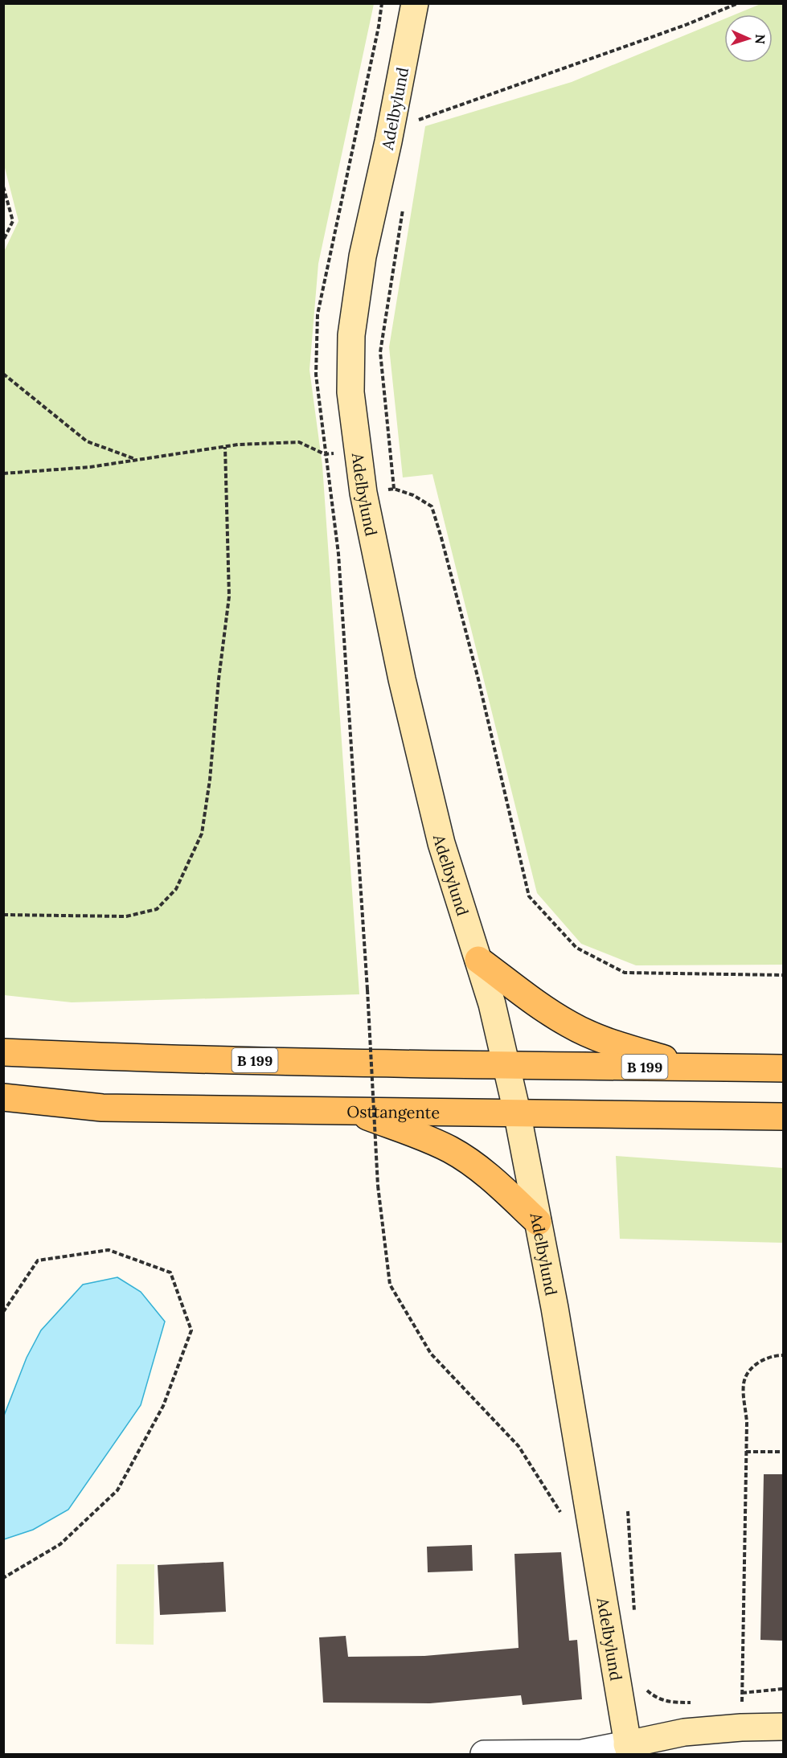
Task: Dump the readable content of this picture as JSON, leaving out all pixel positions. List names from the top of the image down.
{
  "streets": {
    "main road": ["B 199", "Osttangente"],
    "street": ["Adelbylund"]
  },
  "crossings": [
    ["Adelbylund", "B 199"],
    ["Adelbylund", "Osttangente"]
  ],
  "north": "right"
}
